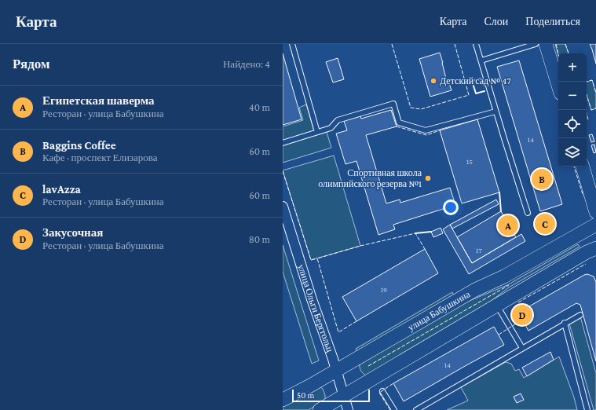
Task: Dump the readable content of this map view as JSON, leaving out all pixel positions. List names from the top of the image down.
{
  "streets": {
    "street": ["улица Ольги Берггольц", "улица Бабушкина"]
  },
  "crossings": [
    ["улица Ольги Берггольц", "улица Бабушкина"]
  ],
  "places": ["Детский сад № 47", "Спортивная школа олимпийского резерва №1"],
  "house_numbers": [
    "14",
    "15",
    "17",
    "19",
    "14"
  ],
  "scale_bar": "50 m",
  "page": {
    "header": "Карта",
    "nav": ["Карта", "Слои", "Поделиться"],
    "heading": ["Рядом", "Найдено: 4"],
    "map_buttons": ["+", "−"],
    "list": [
      {
        "mark": "A",
        "name": "Египетская шаверма",
        "note": "Ресторан · улица Бабушкина",
        "value": "40 m"
      },
      {
        "mark": "B",
        "name": "Baggins Coffee",
        "note": "Кафе · проспект Елизарова",
        "value": "60 m"
      },
      {
        "mark": "C",
        "name": "lavAzza",
        "note": "Ресторан · улица Бабушкина",
        "value": "60 m"
      },
      {
        "mark": "D",
        "name": "Закусочная",
        "note": "Ресторан · улица Бабушкина",
        "value": "80 m"
      }
    ],
    "pins": [
      "B",
      "C",
      "A",
      "D"
    ],
    "scale": "50 m"
  }
}
